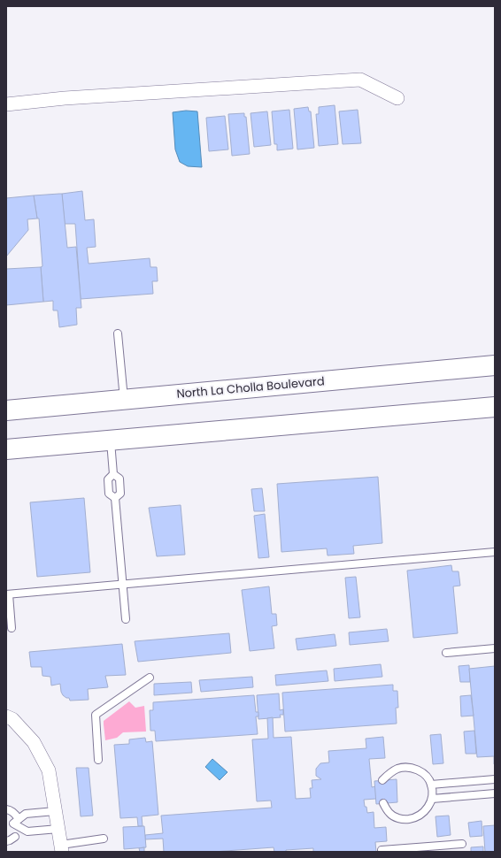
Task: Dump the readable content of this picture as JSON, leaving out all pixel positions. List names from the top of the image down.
{
  "streets": {
    "main road": ["North La Cholla Boulevard"]
  }
}
